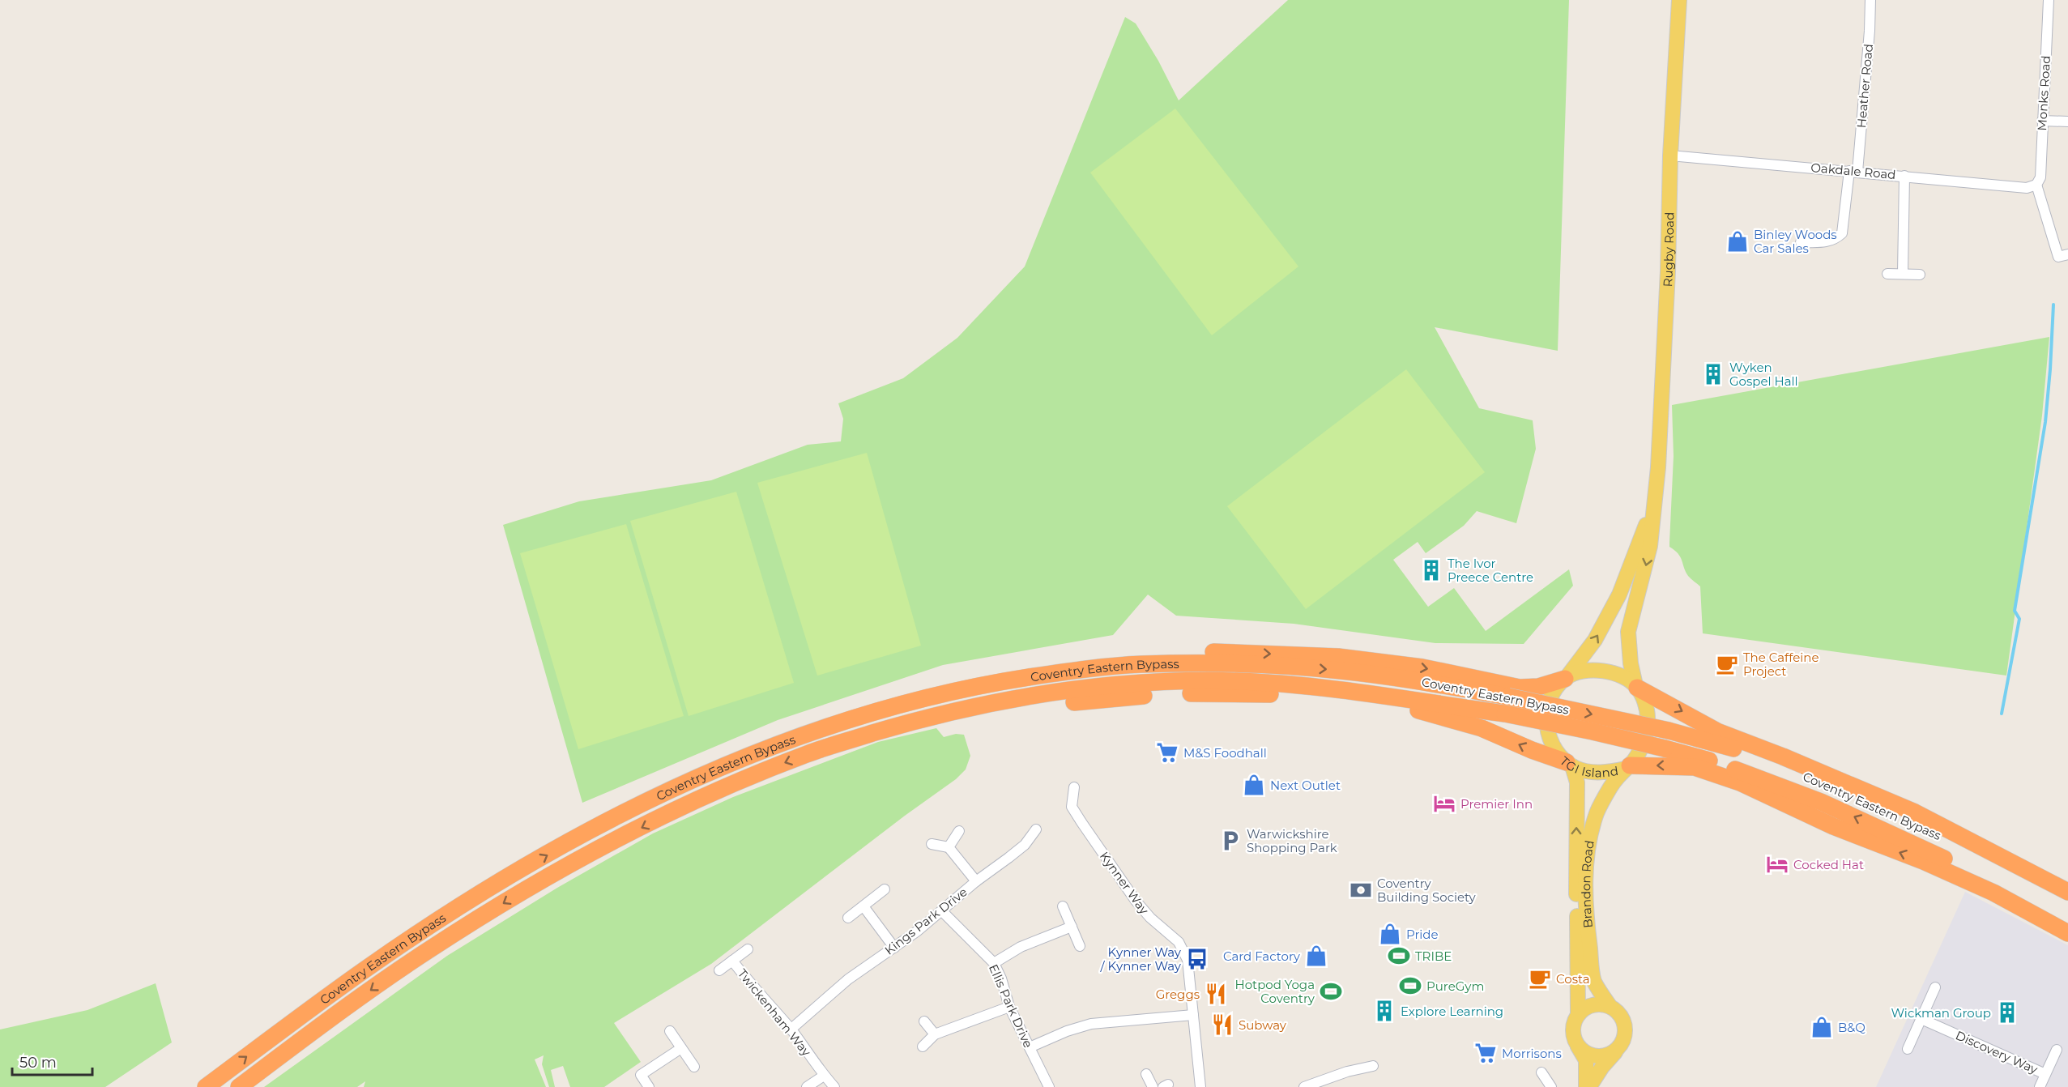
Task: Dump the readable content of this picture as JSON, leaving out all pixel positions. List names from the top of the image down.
{
  "streets": {
    "highway": ["Coventry Eastern Bypass"],
    "main road": ["Rugby Road", "TGI Island", "Brandon Road"],
    "street": [
      "Heather Road",
      "Monks Road",
      "Oakdale Road",
      "Kynner Way",
      "Kings Park Drive",
      "Ellis Park Drive",
      "Twickenham Way",
      "Discovery Way"
    ]
  },
  "crossings": [
    ["Heather Road", "Oakdale Road"],
    ["Monks Road", "Oakdale Road"],
    ["Oakdale Road", "Rugby Road"],
    ["Rugby Road", "TGI Island"],
    ["Rugby Road", "Brandon Road"],
    ["TGI Island", "Brandon Road"],
    ["Kings Park Drive", "Ellis Park Drive"],
    ["Kings Park Drive", "Twickenham Way"]
  ],
  "places": {
    "shop": [
      "Binley Woods Car Sales",
      "Next Outlet",
      "Pride",
      "Card Factory",
      "B&Q"
    ],
    "building": [
      "Wyken Gospel Hall",
      "The Ivor Preece Centre",
      "Explore Learning",
      "Wickman Group"
    ],
    "cafe": ["The Caffeine Project", "Costa"],
    "supermarket": ["M&S Foodhall", "Morrisons"],
    "hotel": ["Premier Inn", "Cocked Hat"],
    "parking": ["Warwickshire Shopping Park"],
    "bank": ["Coventry Building Society"],
    "sports": ["TRIBE", "PureGym", "Hotpod Yoga Coventry"],
    "bus stop": ["Kynner Way / Kynner Way"],
    "restaurant": ["Greggs", "Subway"]
  },
  "scale_bar": "50 m"
}
